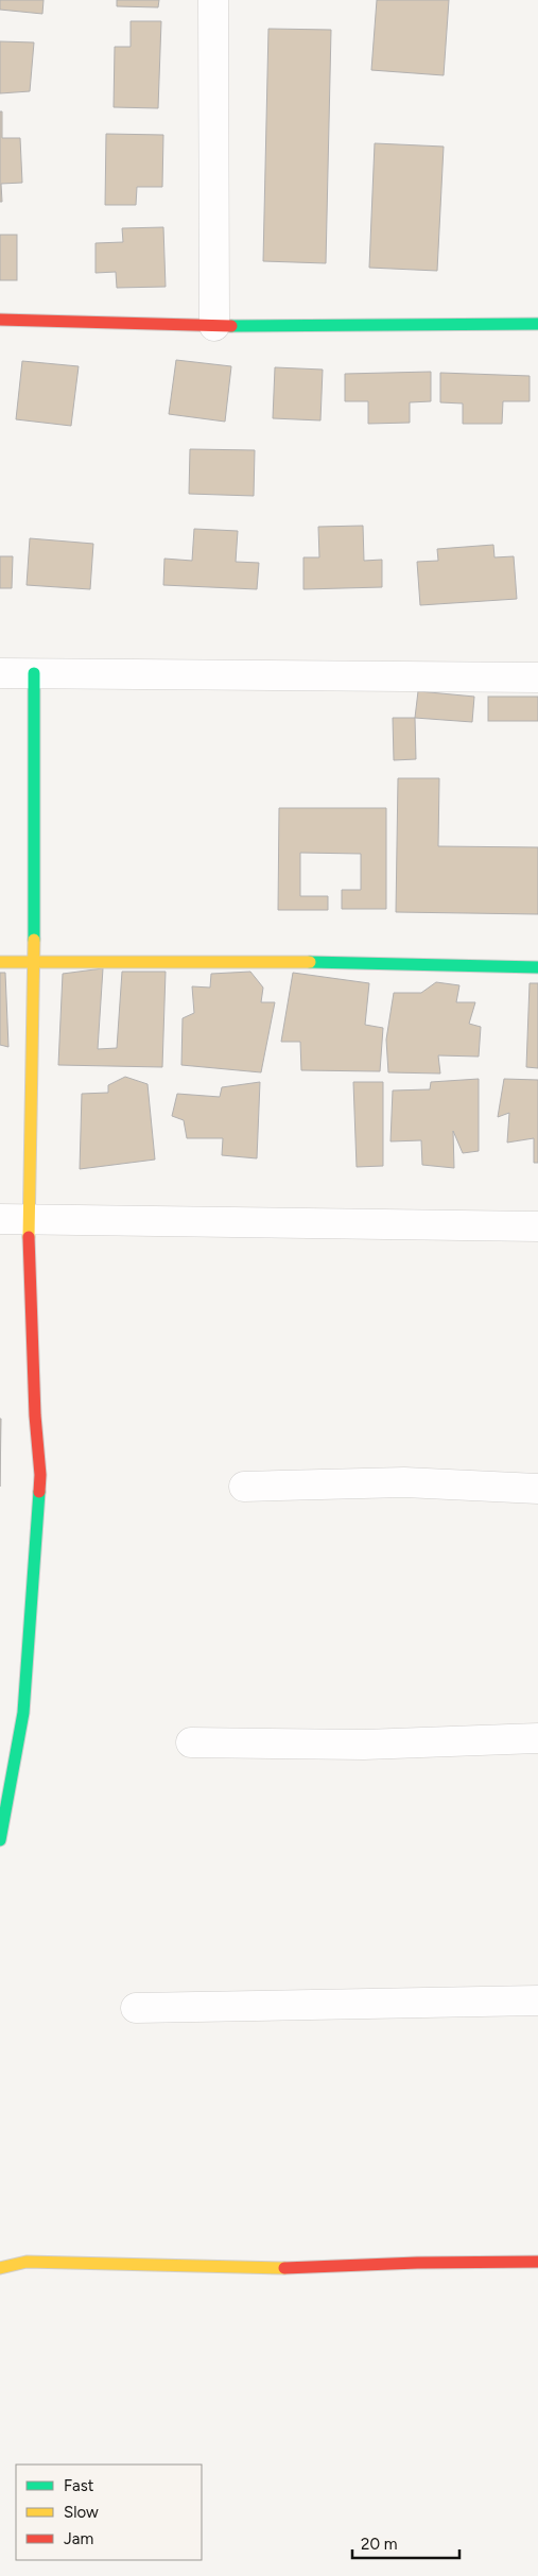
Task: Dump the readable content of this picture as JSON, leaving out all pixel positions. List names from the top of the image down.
{
  "legend": ["Fast", "Slow", "Jam"],
  "scale_bar": "20 m"
}
